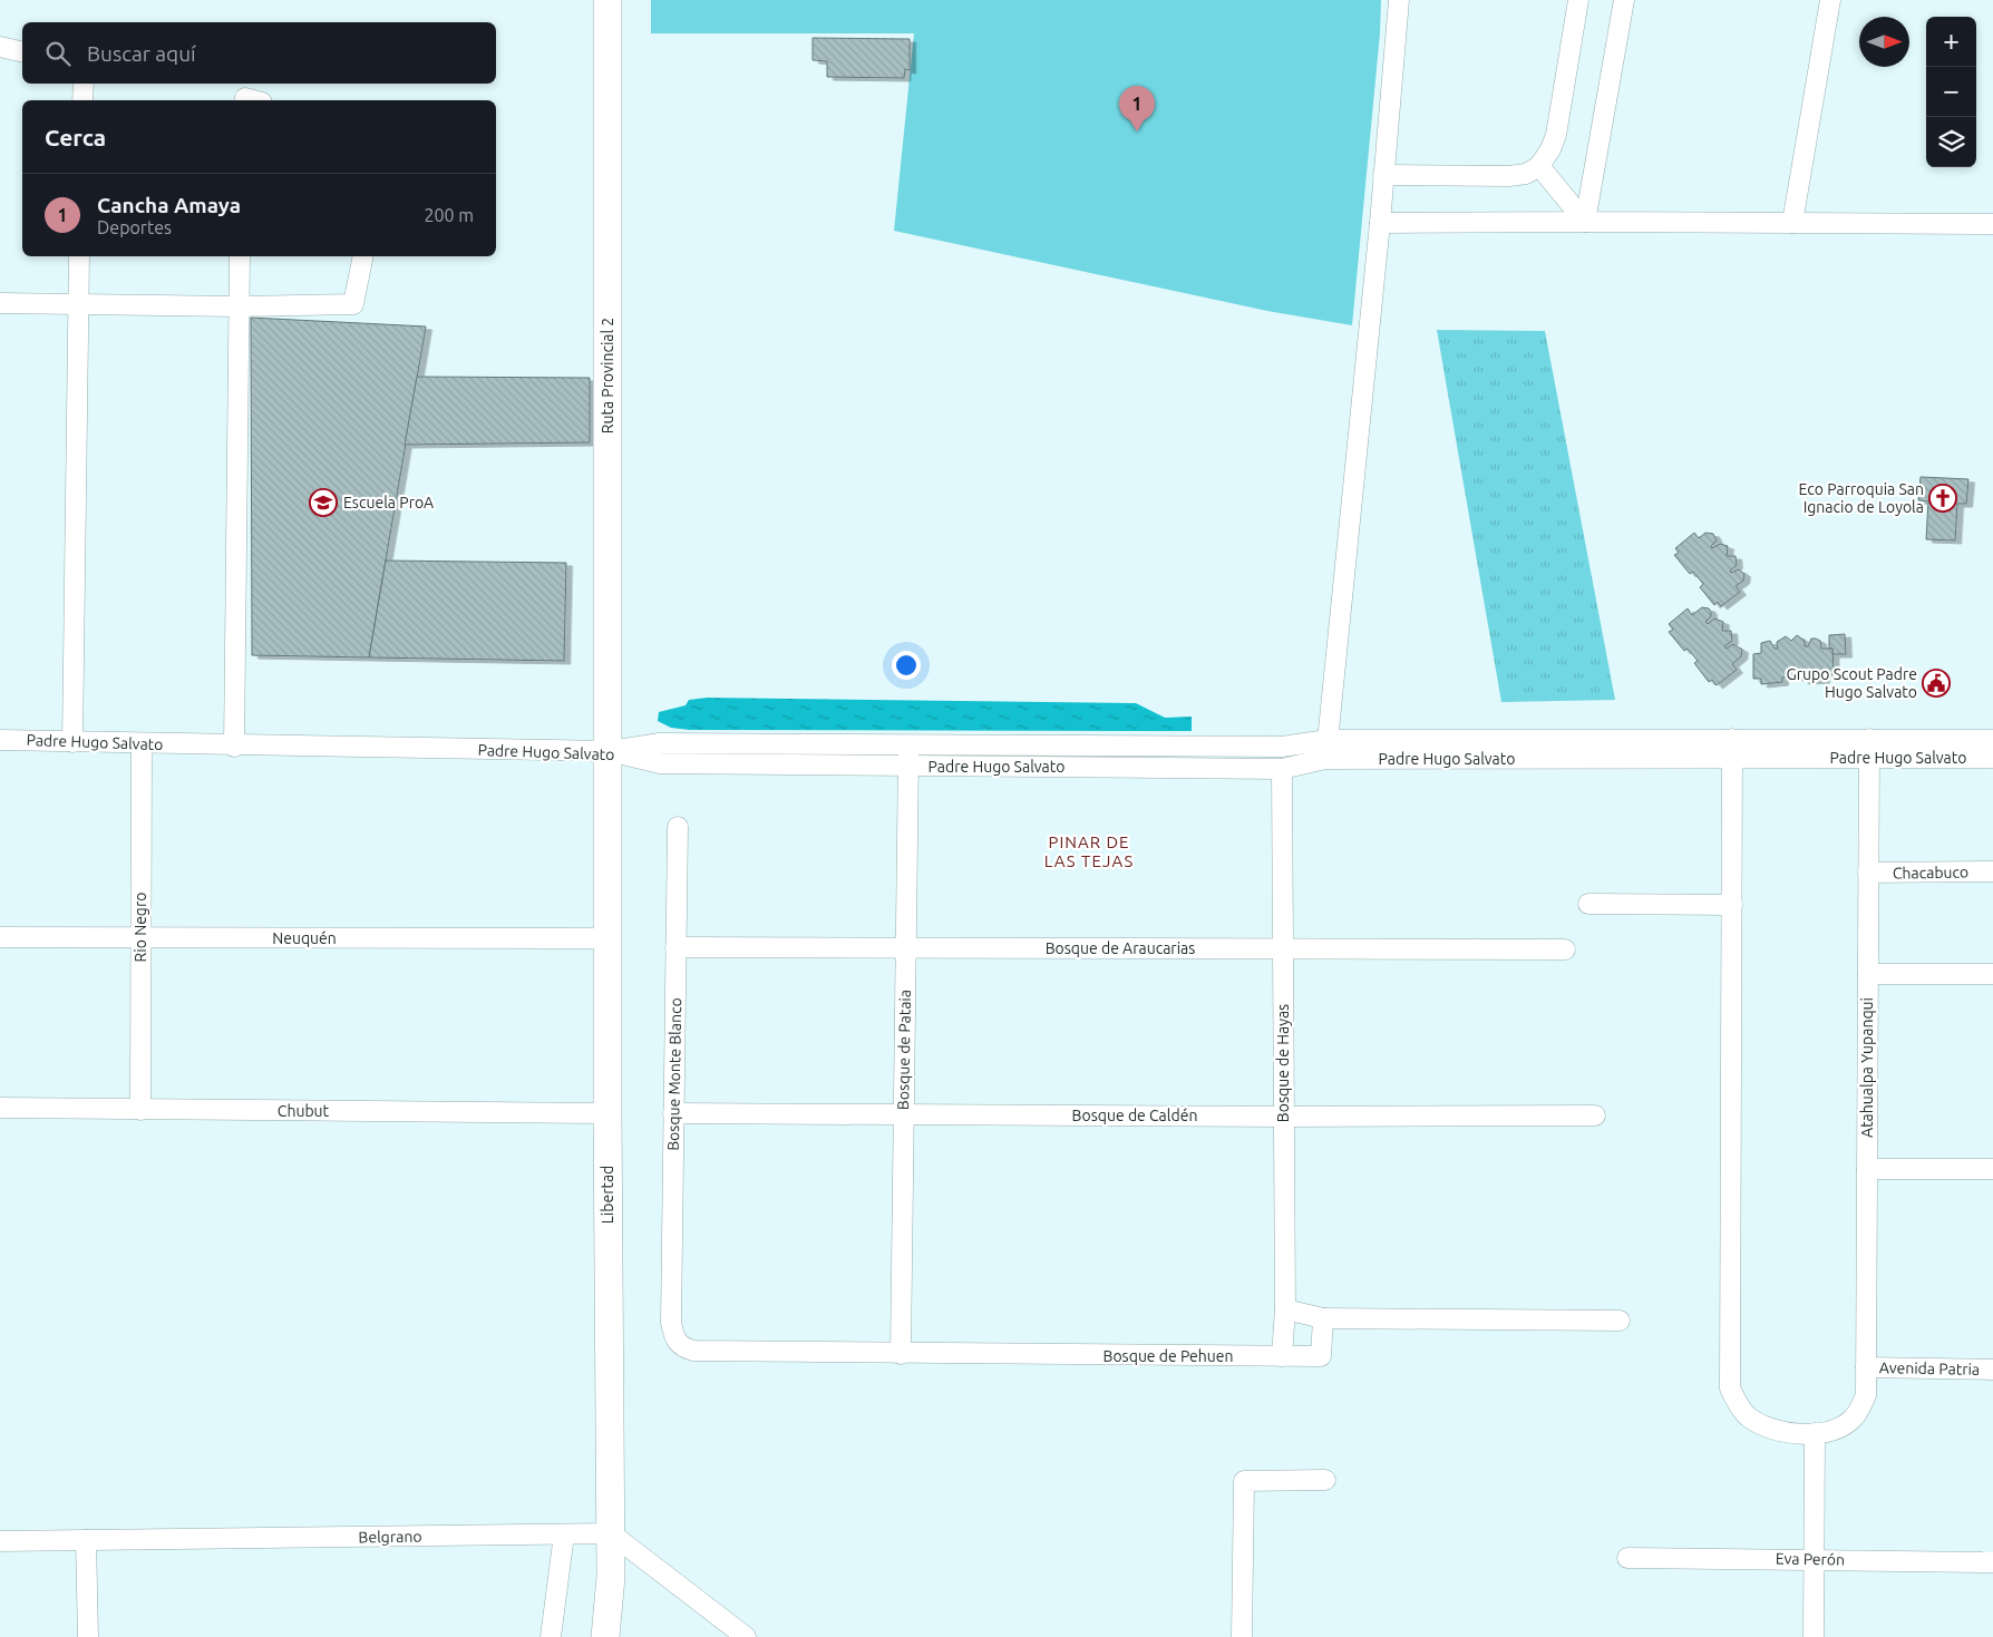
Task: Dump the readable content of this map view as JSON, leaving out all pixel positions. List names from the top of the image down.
{
  "streets": {
    "main road": ["Ruta Provincial 2", "Libertad"],
    "street": [
      "Padre Hugo Salvato",
      "Chacabuco",
      "Rio Negro",
      "Neuquén",
      "Bosque de Araucarias",
      "Bosque de Pataia",
      "Bosque de Hayas",
      "Atahualpa Yupanqui",
      "Bosque Monte Blanco",
      "Chubut",
      "Bosque de Caldén",
      "Bosque de Pehuen",
      "Avenida Patria",
      "Belgrano",
      "Eva Perón"
    ]
  },
  "crossings": [
    ["Ruta Provincial 2", "Padre Hugo Salvato"],
    ["Ruta Provincial 2", "Libertad"],
    ["Padre Hugo Salvato", "Rio Negro"],
    ["Padre Hugo Salvato", "Bosque de Pataia"],
    ["Padre Hugo Salvato", "Bosque de Hayas"],
    ["Padre Hugo Salvato", "Atahualpa Yupanqui"],
    ["Padre Hugo Salvato", "Libertad"],
    ["Chacabuco", "Atahualpa Yupanqui"],
    ["Rio Negro", "Neuquén"],
    ["Rio Negro", "Chubut"],
    ["Neuquén", "Libertad"],
    ["Bosque de Araucarias", "Bosque de Pataia"],
    ["Bosque de Araucarias", "Bosque de Hayas"],
    ["Bosque de Araucarias", "Bosque Monte Blanco"],
    ["Bosque de Pataia", "Bosque de Caldén"],
    ["Bosque de Pataia", "Bosque de Pehuen"],
    ["Bosque de Hayas", "Bosque de Caldén"],
    ["Bosque de Hayas", "Bosque de Pehuen"],
    ["Atahualpa Yupanqui", "Avenida Patria"],
    ["Bosque Monte Blanco", "Bosque de Caldén"],
    ["Bosque Monte Blanco", "Bosque de Pehuen"],
    ["Chubut", "Libertad"],
    ["Libertad", "Belgrano"]
  ],
  "districts": ["PINAR DE LAS TEJAS"],
  "places": {
    "church": ["Eco Parroquia San Ignacio de Loyola"],
    "school or university": ["Escuela ProA"],
    "public building": ["Grupo Scout Padre Hugo Salvato"]
  },
  "north": "right",
  "page": {
    "map_buttons": ["+", "−"],
    "search": "Buscar aquí",
    "pins": "1",
    "heading": "Cerca",
    "list": [
      {
        "mark": "1",
        "name": "Cancha Amaya",
        "note": "Deportes",
        "value": "200 m"
      }
    ]
  }
}
